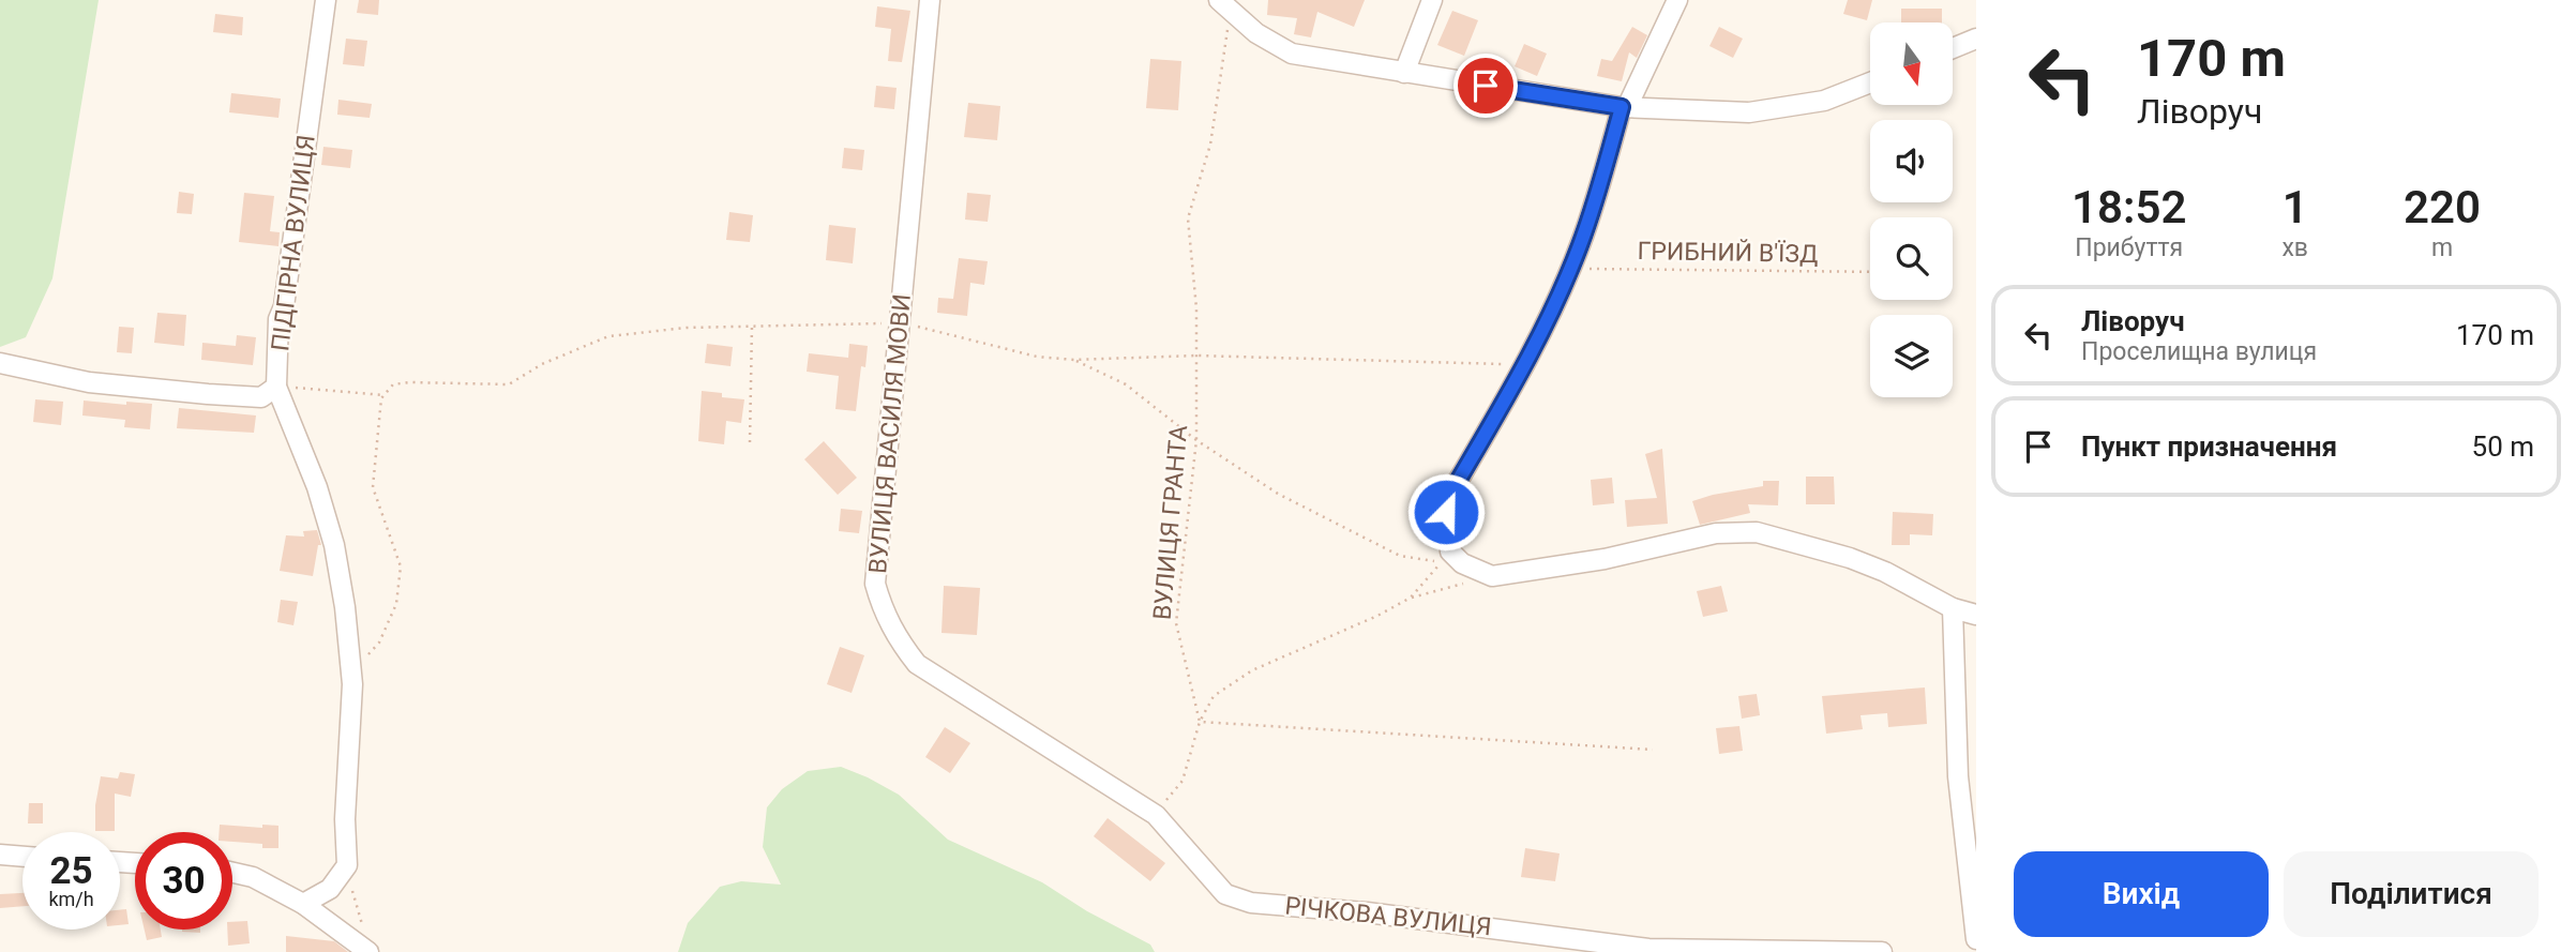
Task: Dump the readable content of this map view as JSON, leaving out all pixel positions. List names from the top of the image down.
{
  "streets": {
    "street": ["ПІДГІРНА ВУЛИЦЯ", "ВУЛИЦЯ ВАСИЛЯ МОВИ", "РІЧКОВА ВУЛИЦЯ"],
    "path": ["ГРИБНИЙ В'ЇЗД", "ВУЛИЦЯ ГРАНТА"]
  },
  "crossings": [
    ["ВУЛИЦЯ ВАСИЛЯ МОВИ", "РІЧКОВА ВУЛИЦЯ"]
  ],
  "north": "bottom",
  "page": {
    "turn": ["170 m", "Ліворуч"],
    "eta": [
      "18:52",
      "Прибуття",
      "1",
      "хв",
      "220",
      "m"
    ],
    "list": [
      {
        "name": "Ліворуч",
        "note": "Проселищна вулиця",
        "value": "170 m"
      },
      {
        "name": "Пункт призначення",
        "value": "50 m"
      }
    ],
    "speed": "25 km/h",
    "limit": "30",
    "buttons": ["Вихід", "Поділитися"]
  }
}
